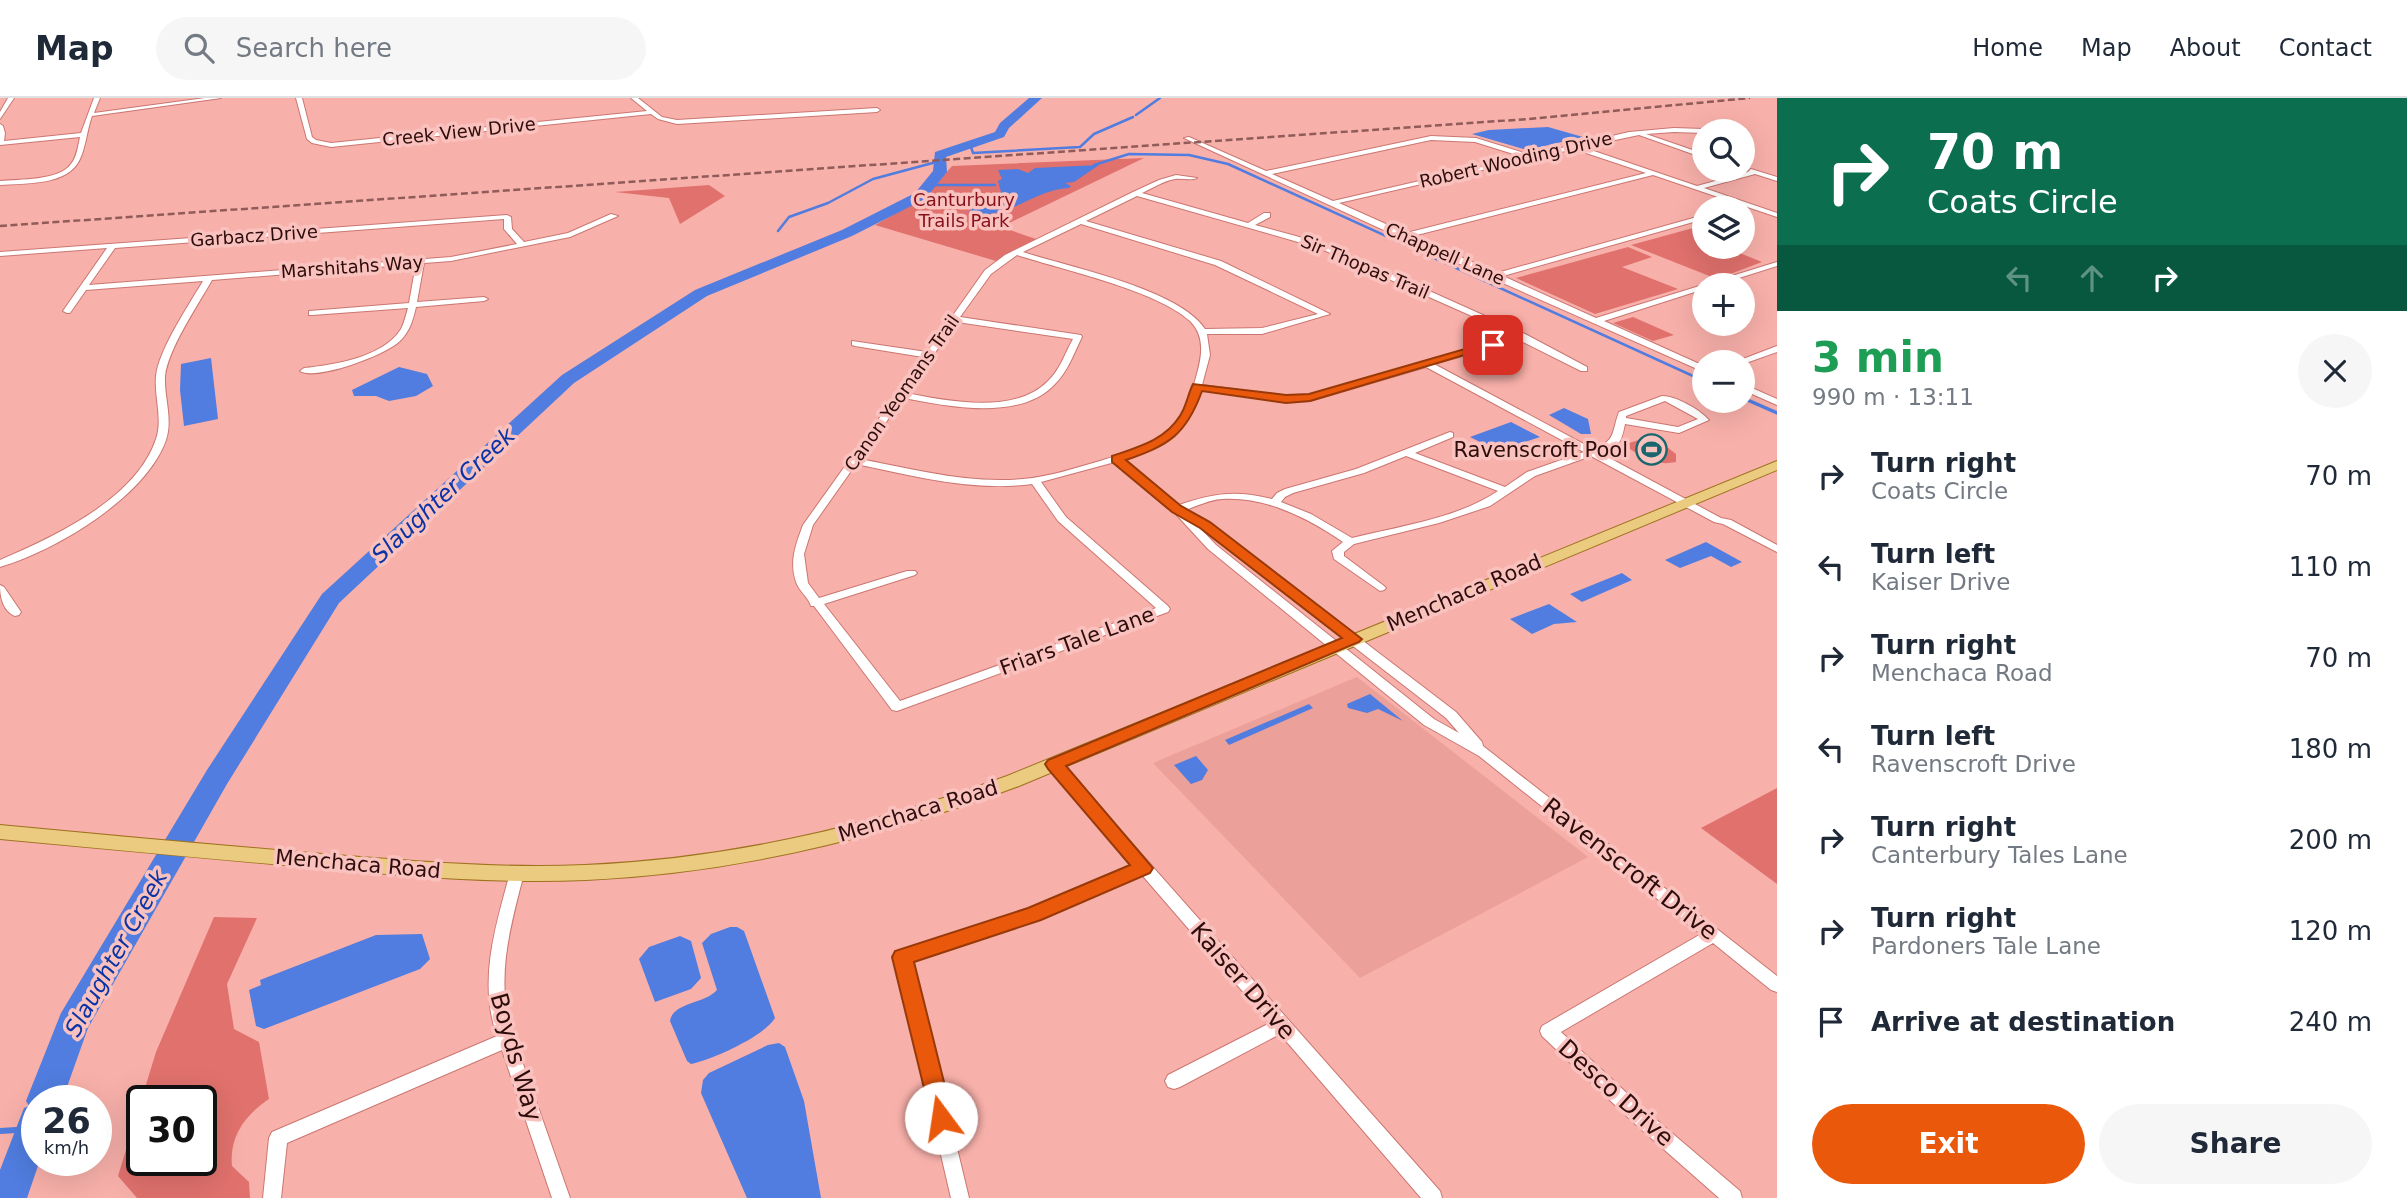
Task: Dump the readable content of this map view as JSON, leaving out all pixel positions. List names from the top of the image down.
{
  "streets": {
    "main road": ["Menchaca Road"],
    "street": [
      "Creek View Drive",
      "Robert Wooding Drive",
      "Garbacz Drive",
      "Chappell Lane",
      "Marshitahs Way",
      "Sir Thopas Trail",
      "Canon Yeomans Trail",
      "Friars Tale Lane",
      "Ravenscroft Drive",
      "Kaiser Drive",
      "Boyds Way",
      "Desco Drive"
    ]
  },
  "crossings": [
    ["Robert Wooding Drive", "Chappell Lane"],
    ["Sir Thopas Trail", "Canon Yeomans Trail"],
    ["Canon Yeomans Trail", "Friars Tale Lane"],
    ["Menchaca Road", "Ravenscroft Drive"],
    ["Menchaca Road", "Kaiser Drive"],
    ["Menchaca Road", "Boyds Way"],
    ["Ravenscroft Drive", "Desco Drive"]
  ],
  "water": ["Slaughter Creek"],
  "parks": ["Canturbury Trails Park"],
  "places": {
    "sports": ["Ravenscroft Pool"]
  },
  "page": {
    "header": "Map",
    "search": "Search here",
    "nav": [
      "Home",
      "Map",
      "About",
      "Contact"
    ],
    "turn": ["70 m", "Coats Circle"],
    "map_buttons": ["+", "−"],
    "heading": ["3 min", "990 m · 13:11"],
    "list": [
      {
        "name": "Turn right",
        "note": "Coats Circle",
        "value": "70 m"
      },
      {
        "name": "Turn left",
        "note": "Kaiser Drive",
        "value": "110 m"
      },
      {
        "name": "Turn right",
        "note": "Menchaca Road",
        "value": "70 m"
      },
      {
        "name": "Turn left",
        "note": "Ravenscroft Drive",
        "value": "180 m"
      },
      {
        "name": "Turn right",
        "note": "Canterbury Tales Lane",
        "value": "200 m"
      },
      {
        "name": "Turn right",
        "note": "Pardoners Tale Lane",
        "value": "120 m"
      },
      {
        "name": "Arrive at destination",
        "value": "240 m"
      }
    ],
    "speed": "26 km/h",
    "limit": "30",
    "buttons": ["Exit", "Share"]
  }
}
